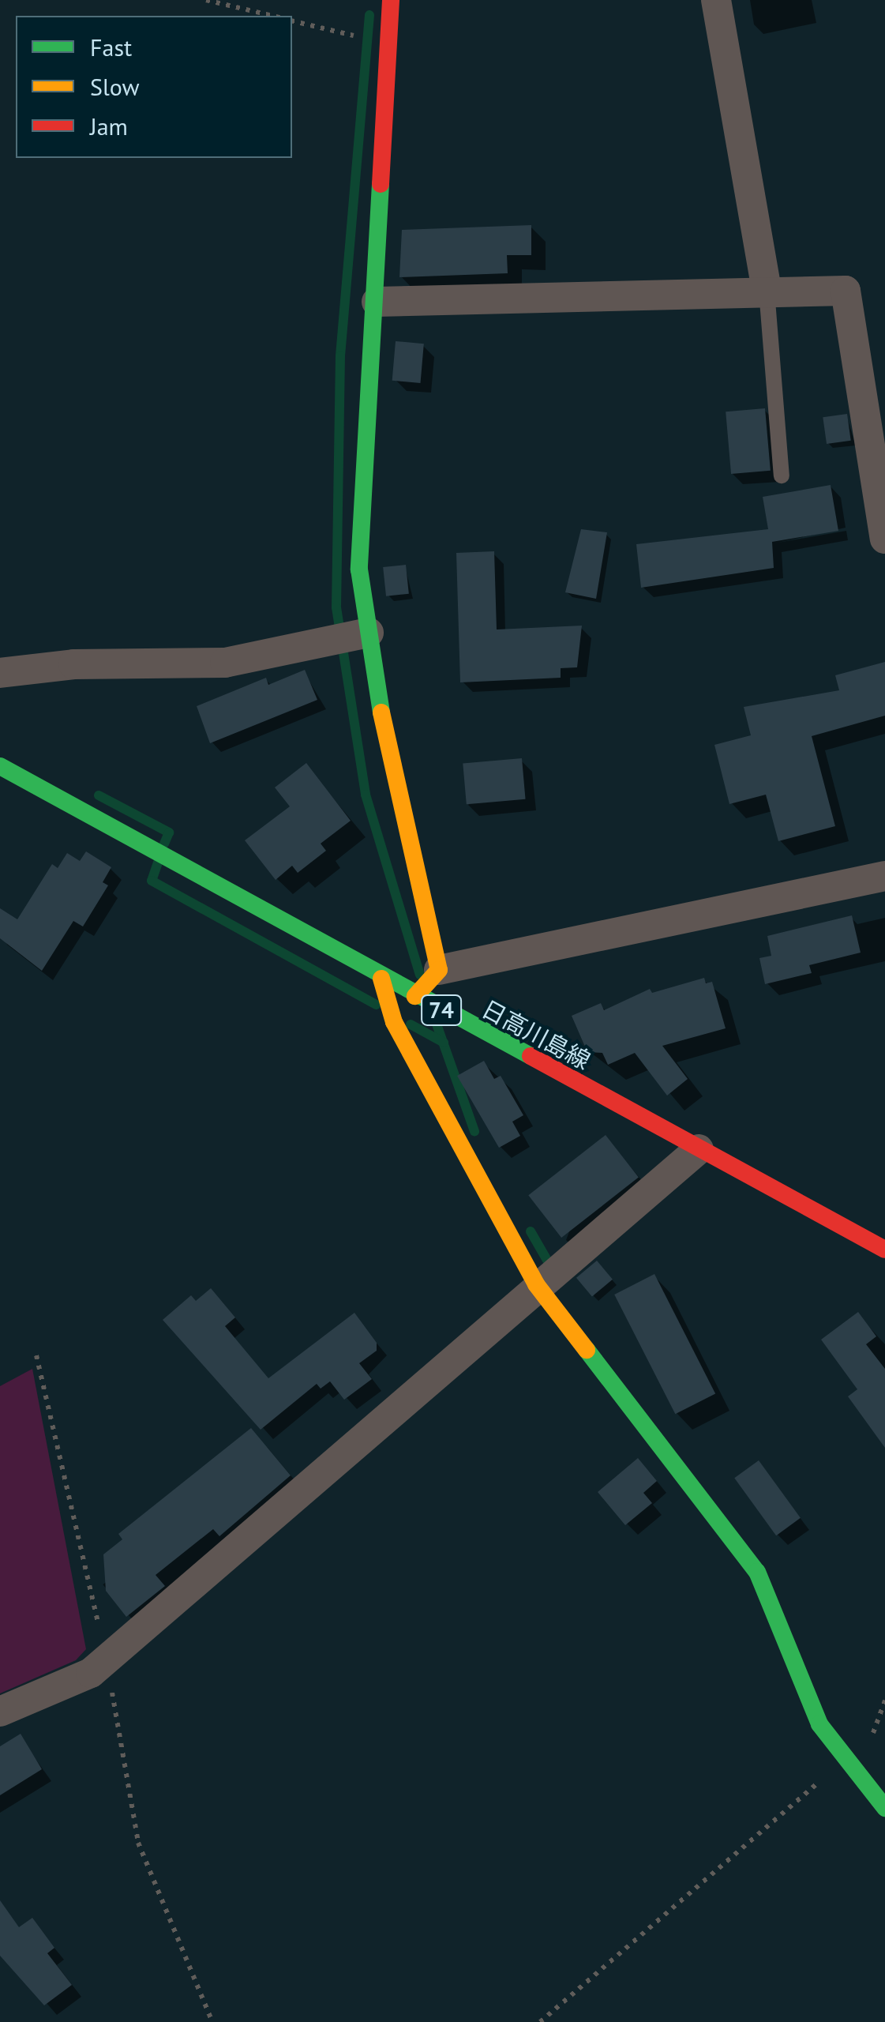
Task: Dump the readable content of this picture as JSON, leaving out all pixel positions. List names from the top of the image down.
{
  "streets": {
    "street": ["74", "日高川島線"]
  },
  "legend": ["Fast", "Slow", "Jam"]
}
